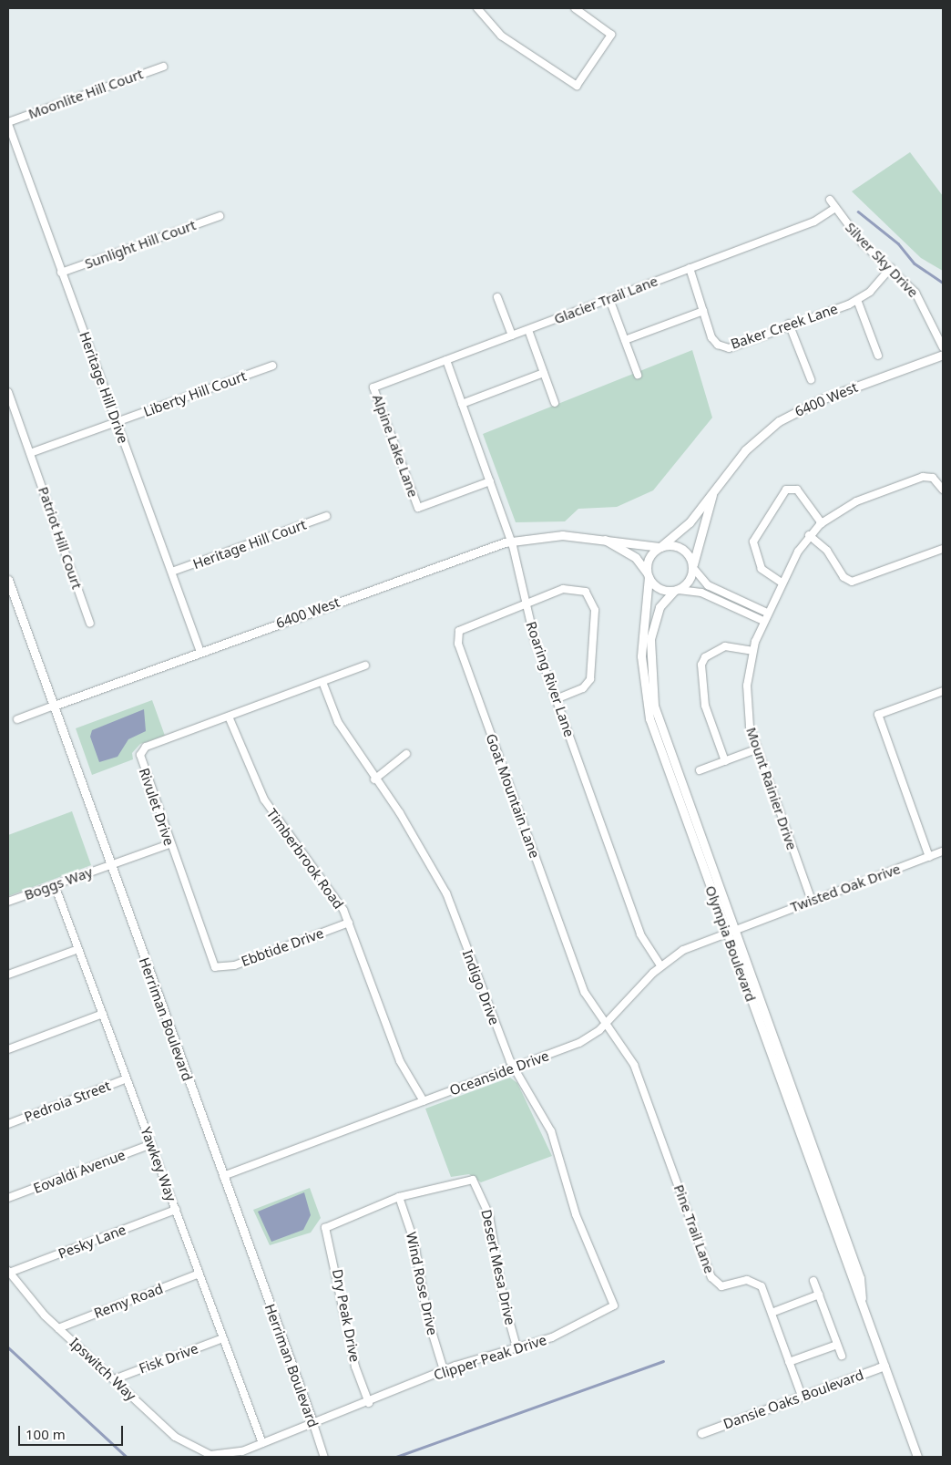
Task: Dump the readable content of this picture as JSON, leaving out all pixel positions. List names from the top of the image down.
{
  "streets": {
    "street": [
      "Moonlite Hill Court",
      "Sunlight Hill Court",
      "Silver Sky Drive",
      "Glacier Trail Lane",
      "Baker Creek Lane",
      "Heritage Hill Drive",
      "Liberty Hill Court",
      "6400 West",
      "Alpine Lake Lane",
      "Patriot Hill Court",
      "Heritage Hill Court",
      "Roaring River Lane",
      "Mount Rainier Drive",
      "Goat Mountain Lane",
      "Rivulet Drive",
      "Timberbrook Road",
      "Boggs Way",
      "Twisted Oak Drive",
      "Olympia Boulevard",
      "Ebbtide Drive",
      "Indigo Drive",
      "Herriman Boulevard",
      "Oceanside Drive",
      "Pedroia Street",
      "Yawkey Way",
      "Eovaldi Avenue",
      "Pine Trail Lane",
      "Pesky Lane",
      "Desert Mesa Drive",
      "Wind Rose Drive",
      "Remy Road",
      "Dry Peak Drive",
      "Clipper Peak Drive",
      "Fisk Drive",
      "Ipswitch Way",
      "Dansie Oaks Boulevard"
    ]
  },
  "crossings": [
    ["Moonlite Hill Court", "Heritage Hill Drive"],
    ["Sunlight Hill Court", "Heritage Hill Drive"],
    ["Silver Sky Drive", "Glacier Trail Lane"],
    ["Silver Sky Drive", "Baker Creek Lane"],
    ["Glacier Trail Lane", "Baker Creek Lane"],
    ["Glacier Trail Lane", "Alpine Lake Lane"],
    ["Glacier Trail Lane", "Roaring River Lane"],
    ["Heritage Hill Drive", "Liberty Hill Court"],
    ["Heritage Hill Drive", "6400 West"],
    ["Heritage Hill Drive", "Heritage Hill Court"],
    ["Liberty Hill Court", "Patriot Hill Court"],
    ["6400 West", "Roaring River Lane"],
    ["6400 West", "Olympia Boulevard"],
    ["6400 West", "Herriman Boulevard"],
    ["Alpine Lake Lane", "Roaring River Lane"],
    ["Roaring River Lane", "Goat Mountain Lane"],
    ["Roaring River Lane", "Oceanside Drive"],
    ["Mount Rainier Drive", "Twisted Oak Drive"],
    ["Goat Mountain Lane", "Oceanside Drive"],
    ["Goat Mountain Lane", "Pine Trail Lane"],
    ["Rivulet Drive", "Timberbrook Road"],
    ["Rivulet Drive", "Boggs Way"],
    ["Rivulet Drive", "Ebbtide Drive"],
    ["Rivulet Drive", "Indigo Drive"],
    ["Timberbrook Road", "Ebbtide Drive"],
    ["Timberbrook Road", "Oceanside Drive"],
    ["Boggs Way", "Herriman Boulevard"],
    ["Boggs Way", "Yawkey Way"],
    ["Twisted Oak Drive", "Oceanside Drive"],
    ["Olympia Boulevard", "Oceanside Drive"],
    ["Olympia Boulevard", "Dansie Oaks Boulevard"],
    ["Indigo Drive", "Oceanside Drive"],
    ["Indigo Drive", "Clipper Peak Drive"],
    ["Herriman Boulevard", "Oceanside Drive"],
    ["Herriman Boulevard", "Clipper Peak Drive"],
    ["Herriman Boulevard", "Ipswitch Way"],
    ["Oceanside Drive", "Pine Trail Lane"],
    ["Pedroia Street", "Yawkey Way"],
    ["Yawkey Way", "Eovaldi Avenue"],
    ["Yawkey Way", "Pesky Lane"],
    ["Yawkey Way", "Remy Road"],
    ["Yawkey Way", "Fisk Drive"],
    ["Yawkey Way", "Ipswitch Way"],
    ["Pine Trail Lane", "Dansie Oaks Boulevard"],
    ["Pesky Lane", "Ipswitch Way"],
    ["Desert Mesa Drive", "Wind Rose Drive"],
    ["Desert Mesa Drive", "Dry Peak Drive"],
    ["Desert Mesa Drive", "Clipper Peak Drive"],
    ["Wind Rose Drive", "Clipper Peak Drive"],
    ["Remy Road", "Ipswitch Way"],
    ["Dry Peak Drive", "Clipper Peak Drive"],
    ["Clipper Peak Drive", "Ipswitch Way"],
    ["Fisk Drive", "Ipswitch Way"]
  ],
  "scale_bar": "100 m"
}
